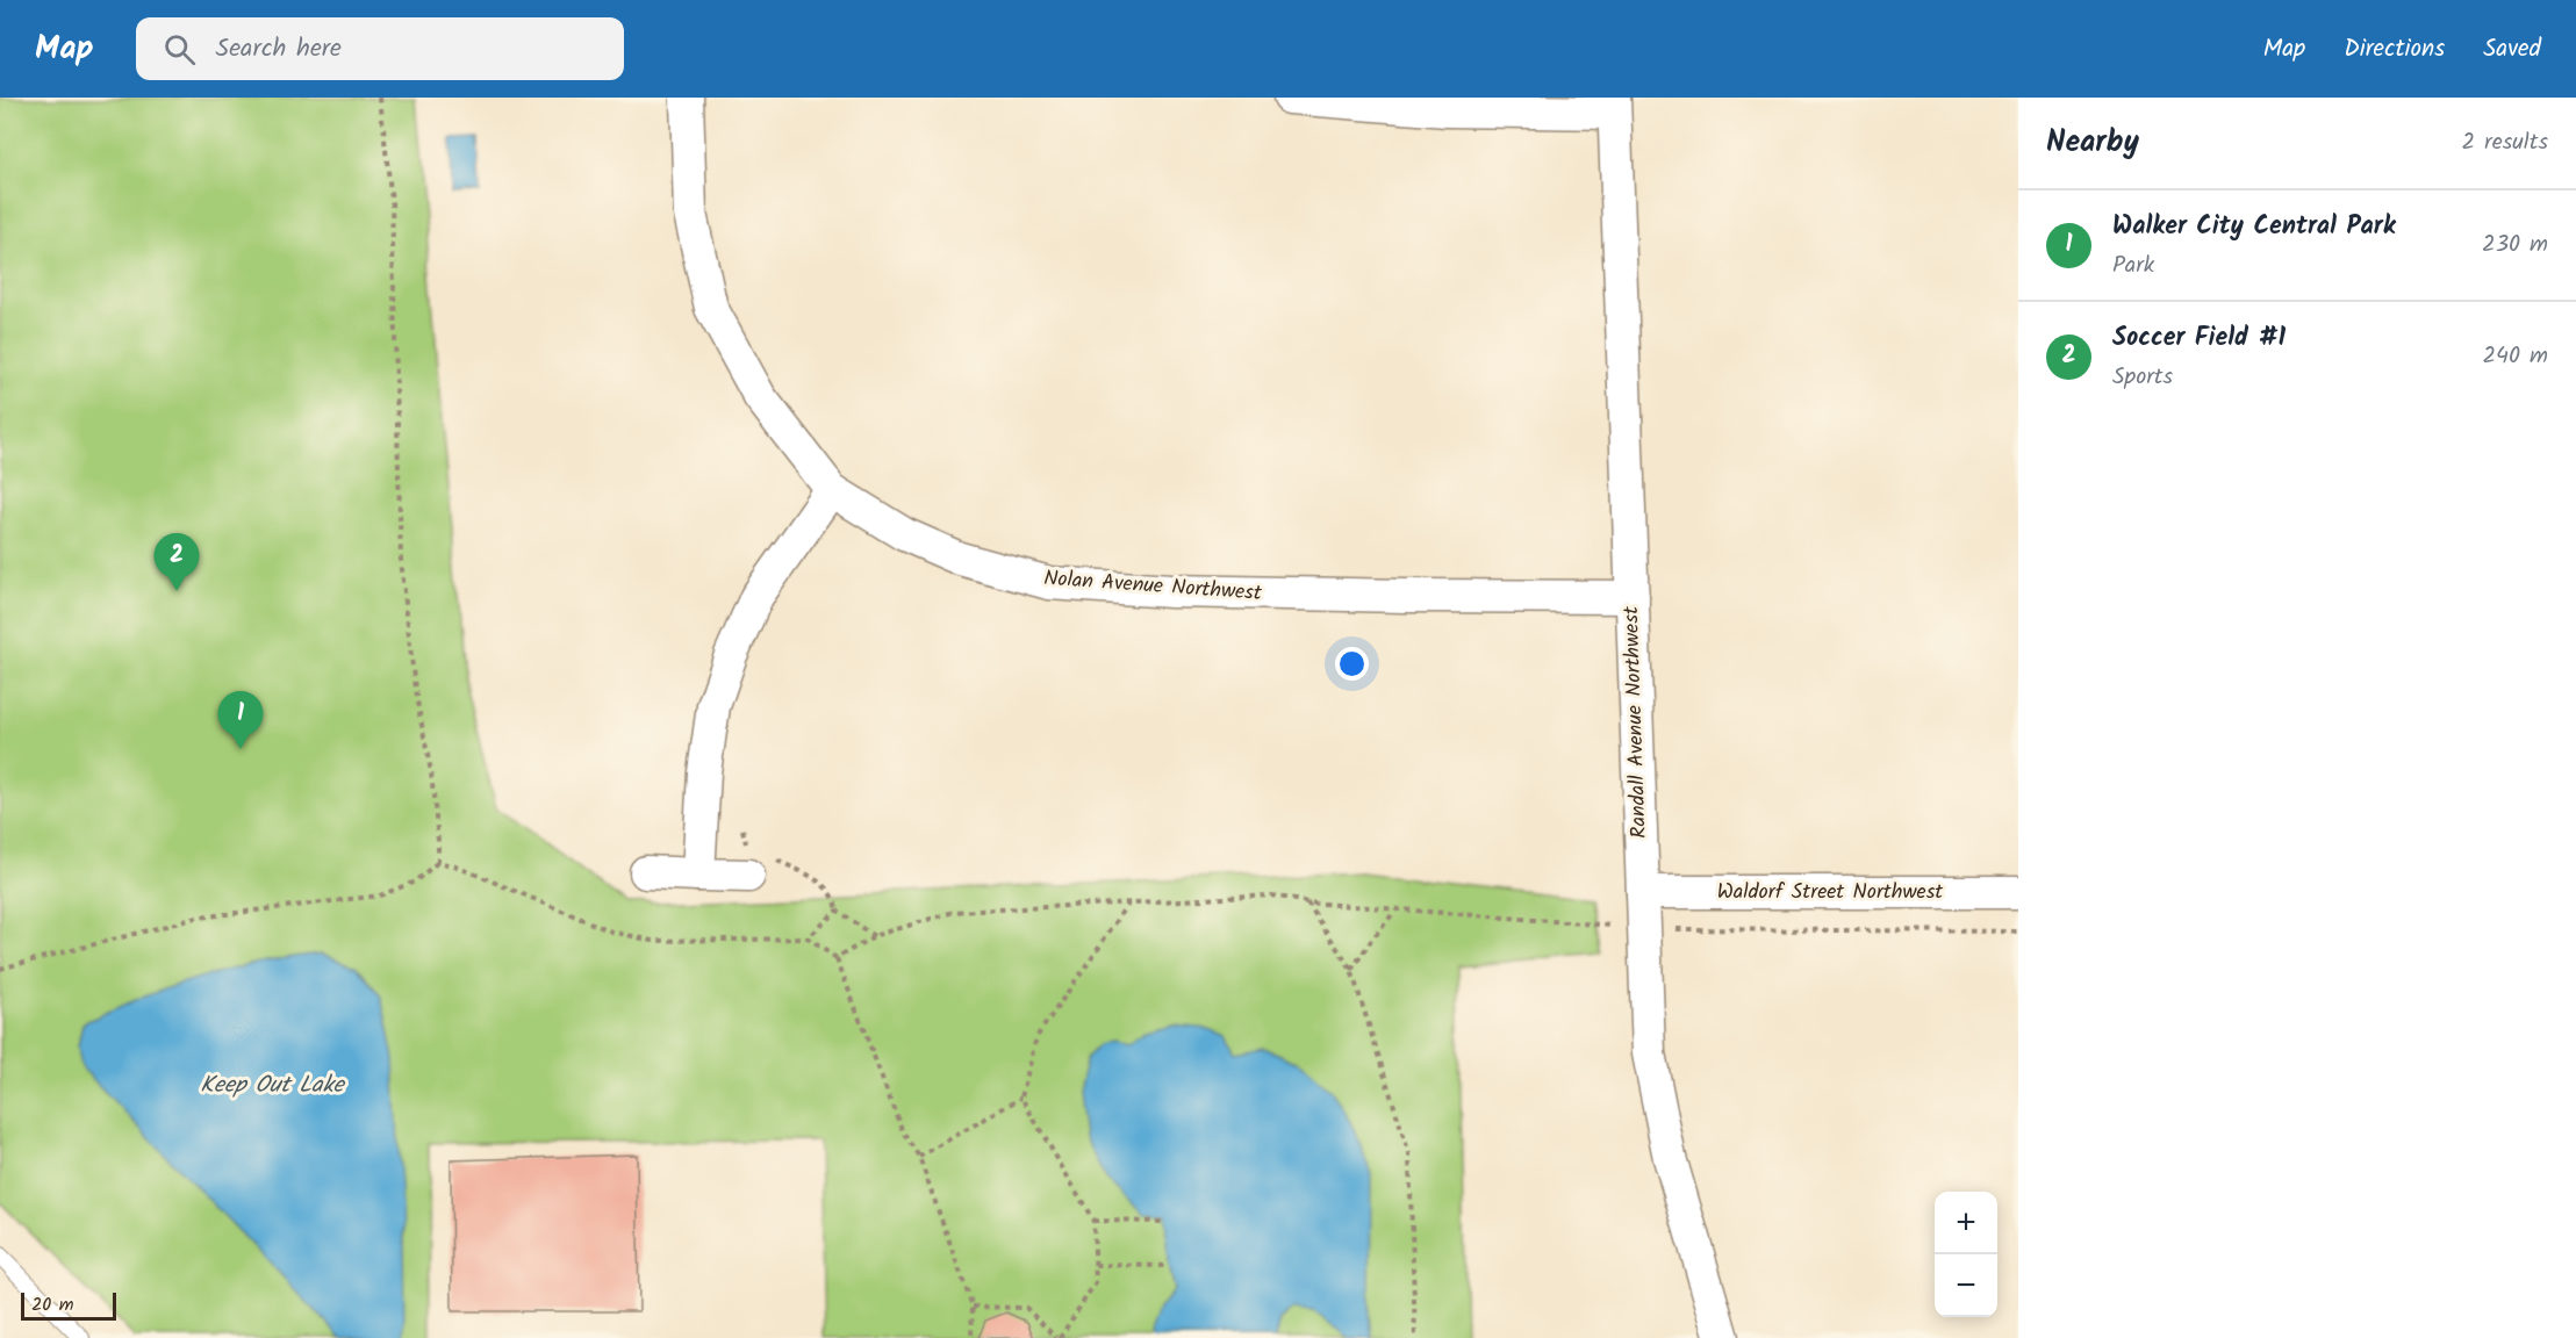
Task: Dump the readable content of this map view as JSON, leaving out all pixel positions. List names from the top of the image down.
{
  "streets": {
    "street": ["Nolan Avenue Northwest", "Randall Avenue Northwest", "Waldorf Street Northwest"]
  },
  "crossings": [
    ["Nolan Avenue Northwest", "Randall Avenue Northwest"],
    ["Randall Avenue Northwest", "Waldorf Street Northwest"]
  ],
  "water": ["Keep Out Lake"],
  "scale_bar": "20 m",
  "page": {
    "header": "Map",
    "search": "Search here",
    "nav": ["Map", "Directions", "Saved"],
    "heading": ["Nearby", "2 results"],
    "list": [
      {
        "mark": "1",
        "name": "Walker City Central Park",
        "note": "Park",
        "value": "230 m"
      },
      {
        "mark": "2",
        "name": "Soccer Field #1",
        "note": "Sports",
        "value": "240 m"
      }
    ],
    "pins": ["2", "1"],
    "map_buttons": ["+", "−"],
    "scale": "20 m"
  }
}
